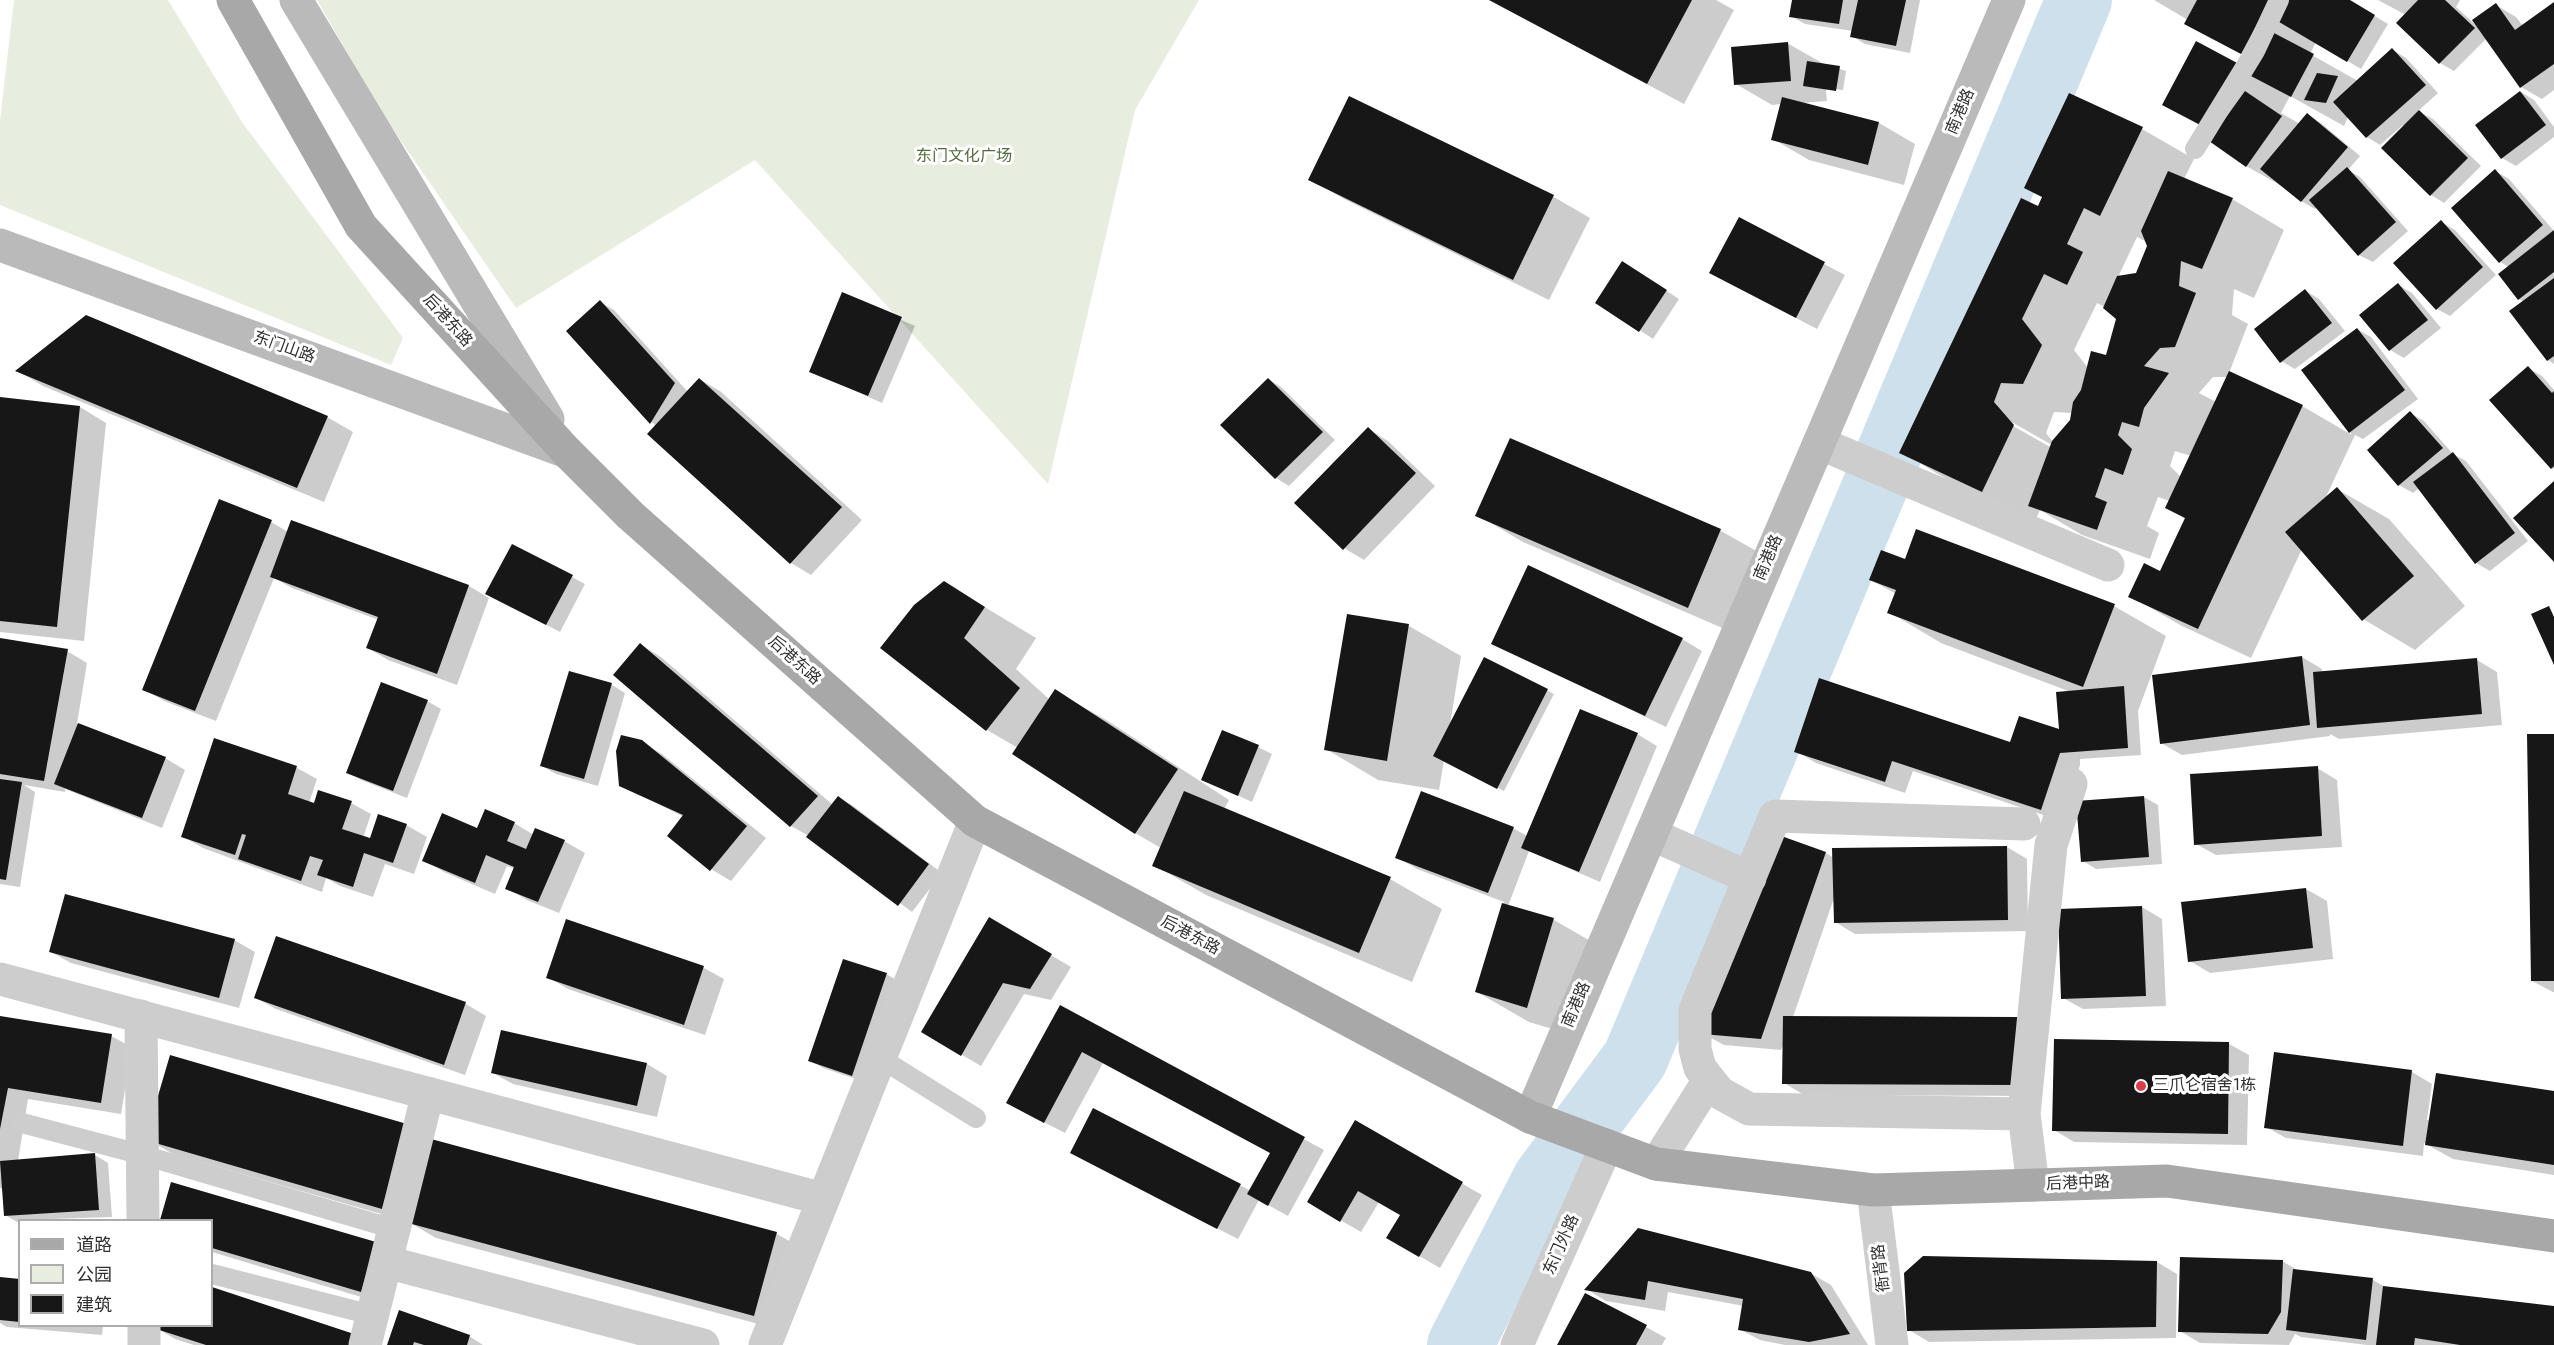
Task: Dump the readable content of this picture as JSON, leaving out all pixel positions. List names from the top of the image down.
{
  "streets": {
    "main road": ["后港东路", "后港中路"],
    "street": [
      "南港路",
      "东门山路",
      "东门外路",
      "衙背路"
    ]
  },
  "crossings": [
    ["南港路", "后港东路"],
    ["后港东路", "东门山路"],
    ["后港东路", "后港中路"],
    ["后港东路", "东门外路"],
    ["后港中路", "东门外路"],
    ["后港中路", "衙背路"]
  ],
  "parks": ["东门文化广场"],
  "places": ["三爪仑宿舍1栋"],
  "legend": ["道路", "公园", "建筑"]
}
